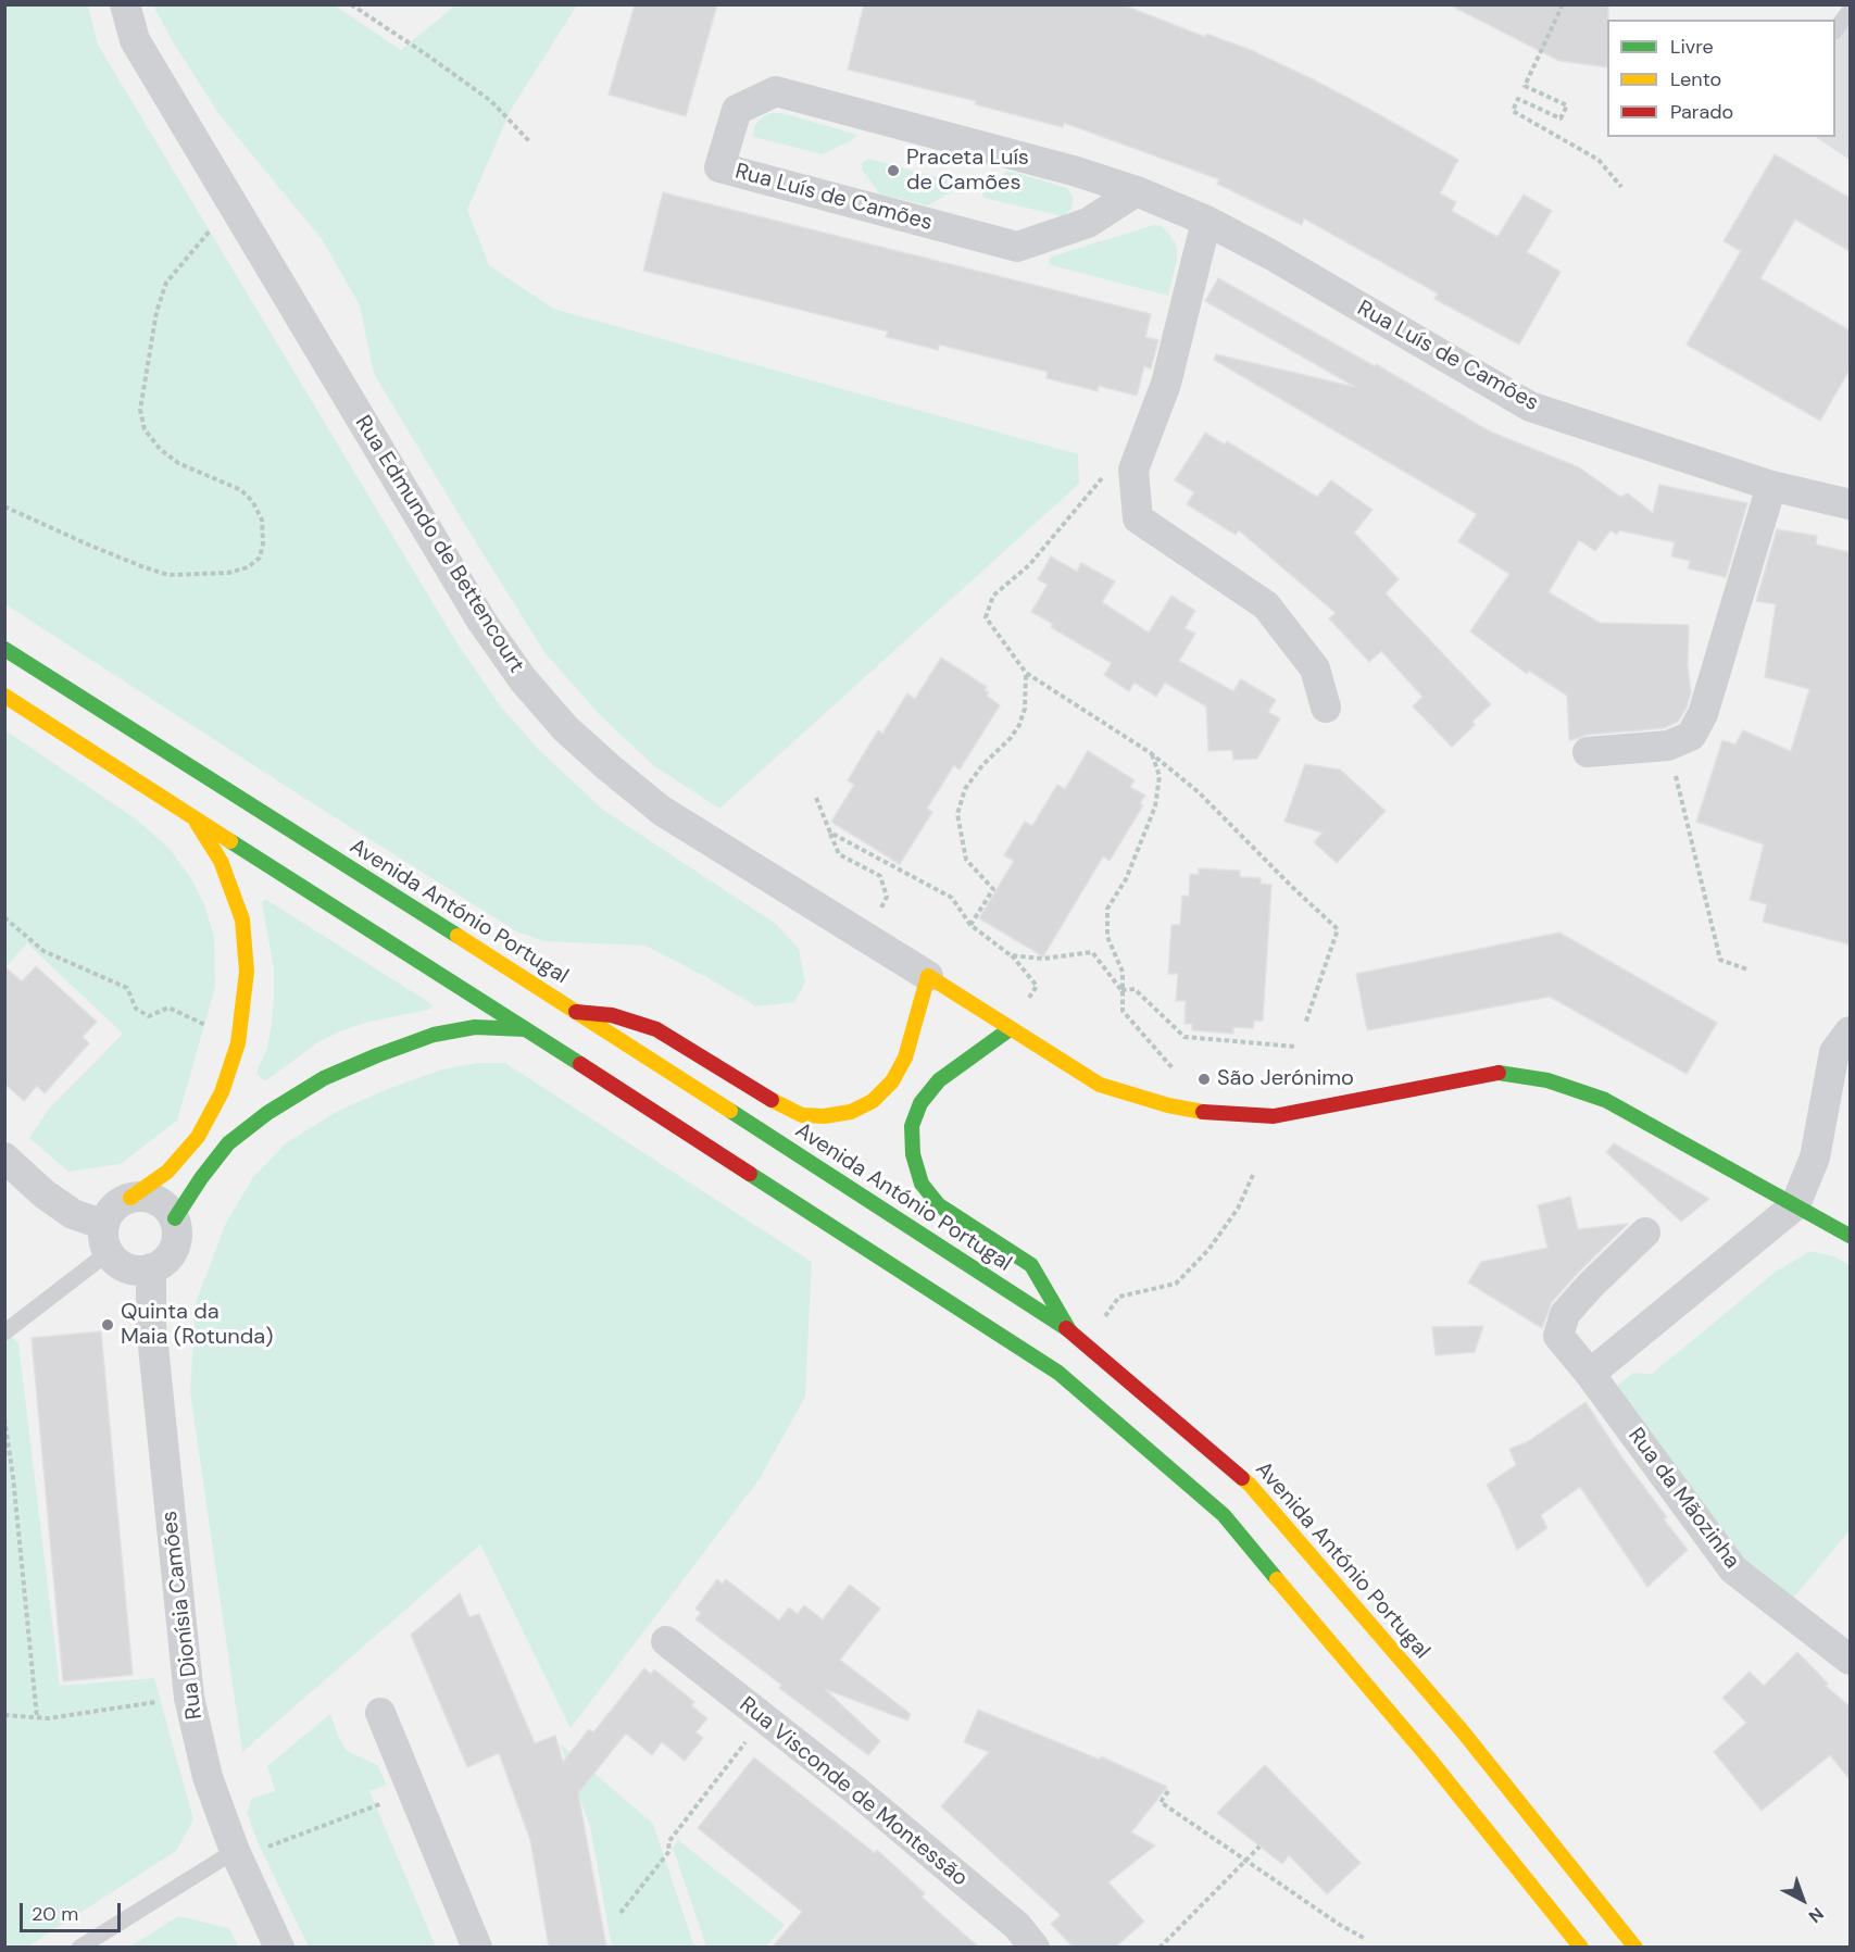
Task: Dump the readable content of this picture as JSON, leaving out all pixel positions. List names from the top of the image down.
{
  "streets": {
    "main road": ["Avenida António Portugal"],
    "street": [
      "Rua Luís de Camões",
      "Rua Edmundo de Bettencourt",
      "Rua da Mãozinha",
      "Rua Dionísia Camões",
      "Rua Visconde de Montessão"
    ]
  },
  "places": ["Praceta Luís de Camões", "São Jerónimo", "Quinta da Maia (Rotunda)"],
  "legend": ["Livre", "Lento", "Parado"],
  "scale_bar": "20 m",
  "north": "bottom right"
}
